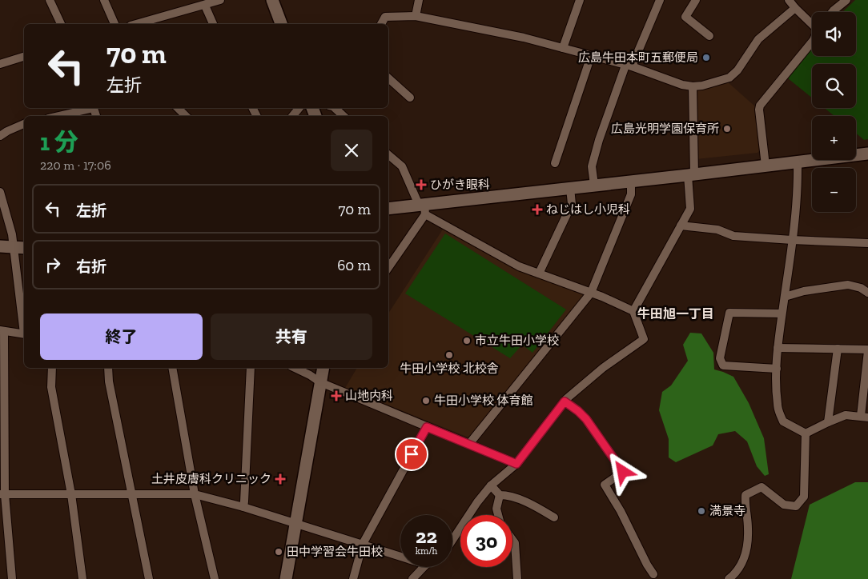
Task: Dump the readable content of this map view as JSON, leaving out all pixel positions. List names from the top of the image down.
{
  "districts": ["牛田旭一丁目"],
  "places": {
    "other": [
      "広島牛田本町五郵便局",
      "広島光明学園保育所",
      "市立牛田小学校",
      "牛田小学校 北校舎",
      "牛田小学校 体育館",
      "満景寺",
      "田中学習会牛田校"
    ],
    "health": [
      "ひがき眼科",
      "ねじはし小児科",
      "山地内科",
      "土井皮膚科クリニック"
    ]
  },
  "page": {
    "map_buttons": ["+", "−"],
    "turn": ["70 m", "左折"],
    "heading": ["1 分", "220 m · 17:06"],
    "list": [
      {
        "name": "左折",
        "value": "70 m"
      },
      {
        "name": "右折",
        "value": "60 m"
      }
    ],
    "buttons": ["終了", "共有"],
    "speed": "22 km/h",
    "limit": "30"
  }
}
